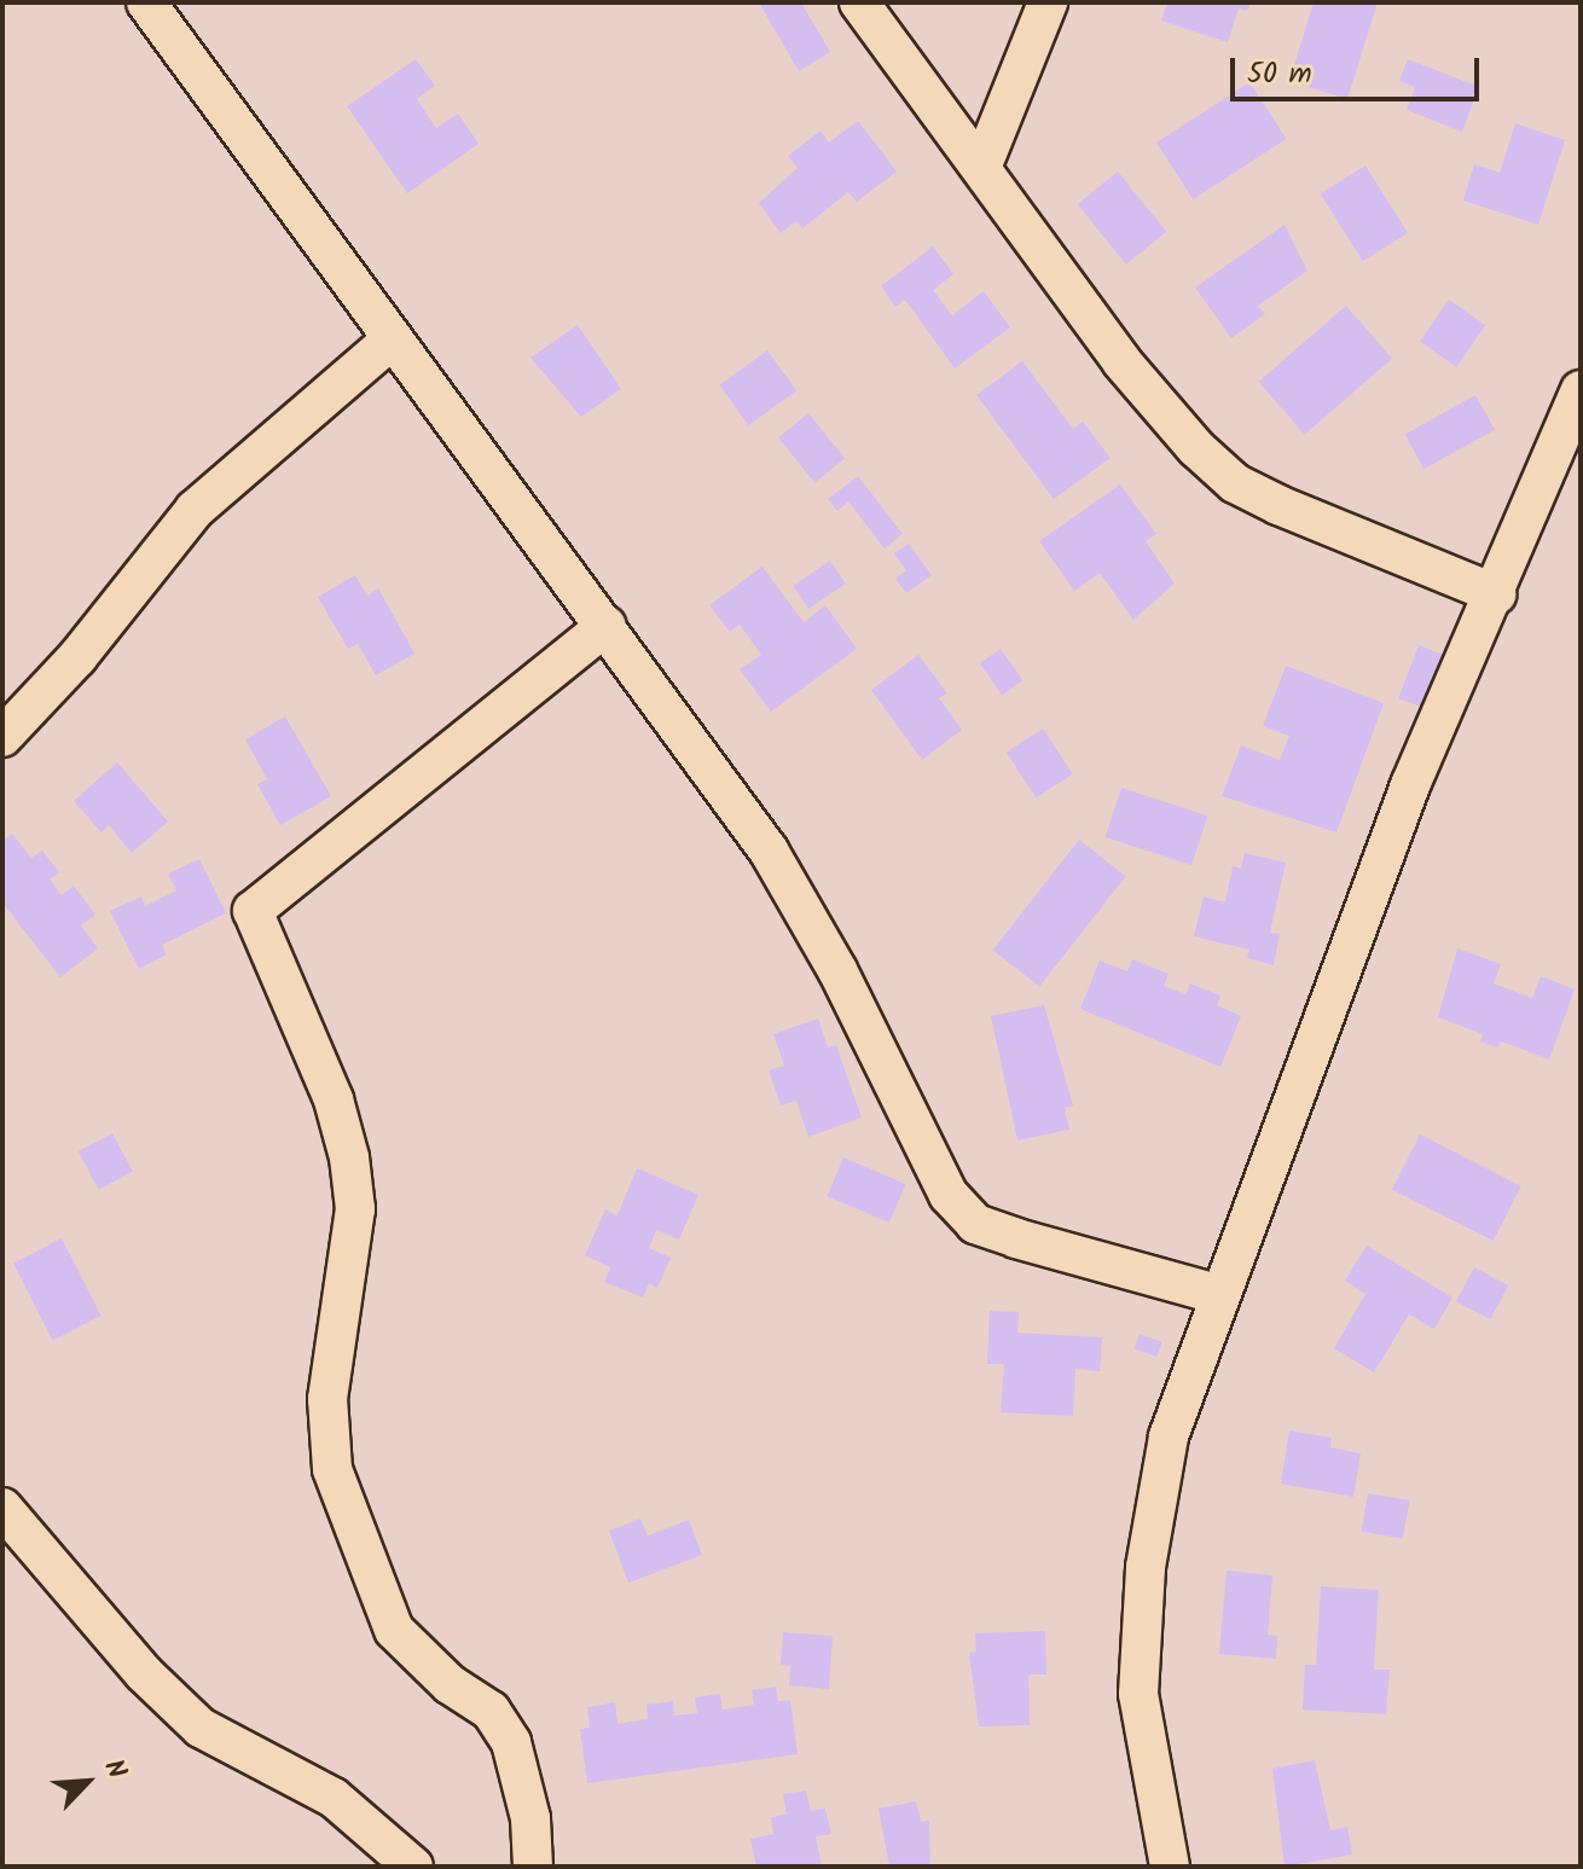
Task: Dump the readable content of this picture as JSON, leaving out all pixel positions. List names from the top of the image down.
{
  "scale_bar": "50 m",
  "north": "top right"
}
